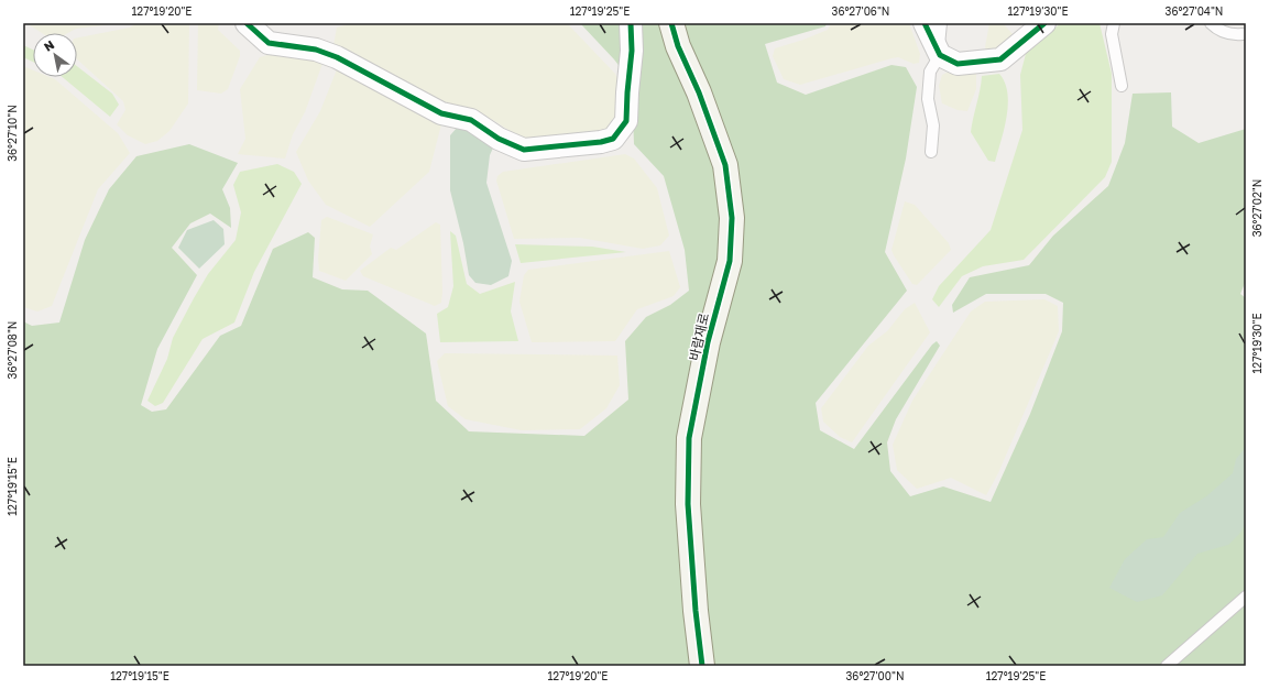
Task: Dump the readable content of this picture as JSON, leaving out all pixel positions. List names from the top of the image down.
{
  "streets": {
    "street": ["바람재로"]
  },
  "north": "top left",
  "coordinates": [
    "127°19'20\"E",
    "127°19'25\"E",
    "36°27'06\"N",
    "127°19'30\"E",
    "36°27'04\"N",
    "36°27'10\"N",
    "36°27'02\"N",
    "36°27'08\"N",
    "127°19'15\"E",
    "36°27'00\"N"
  ]
}
